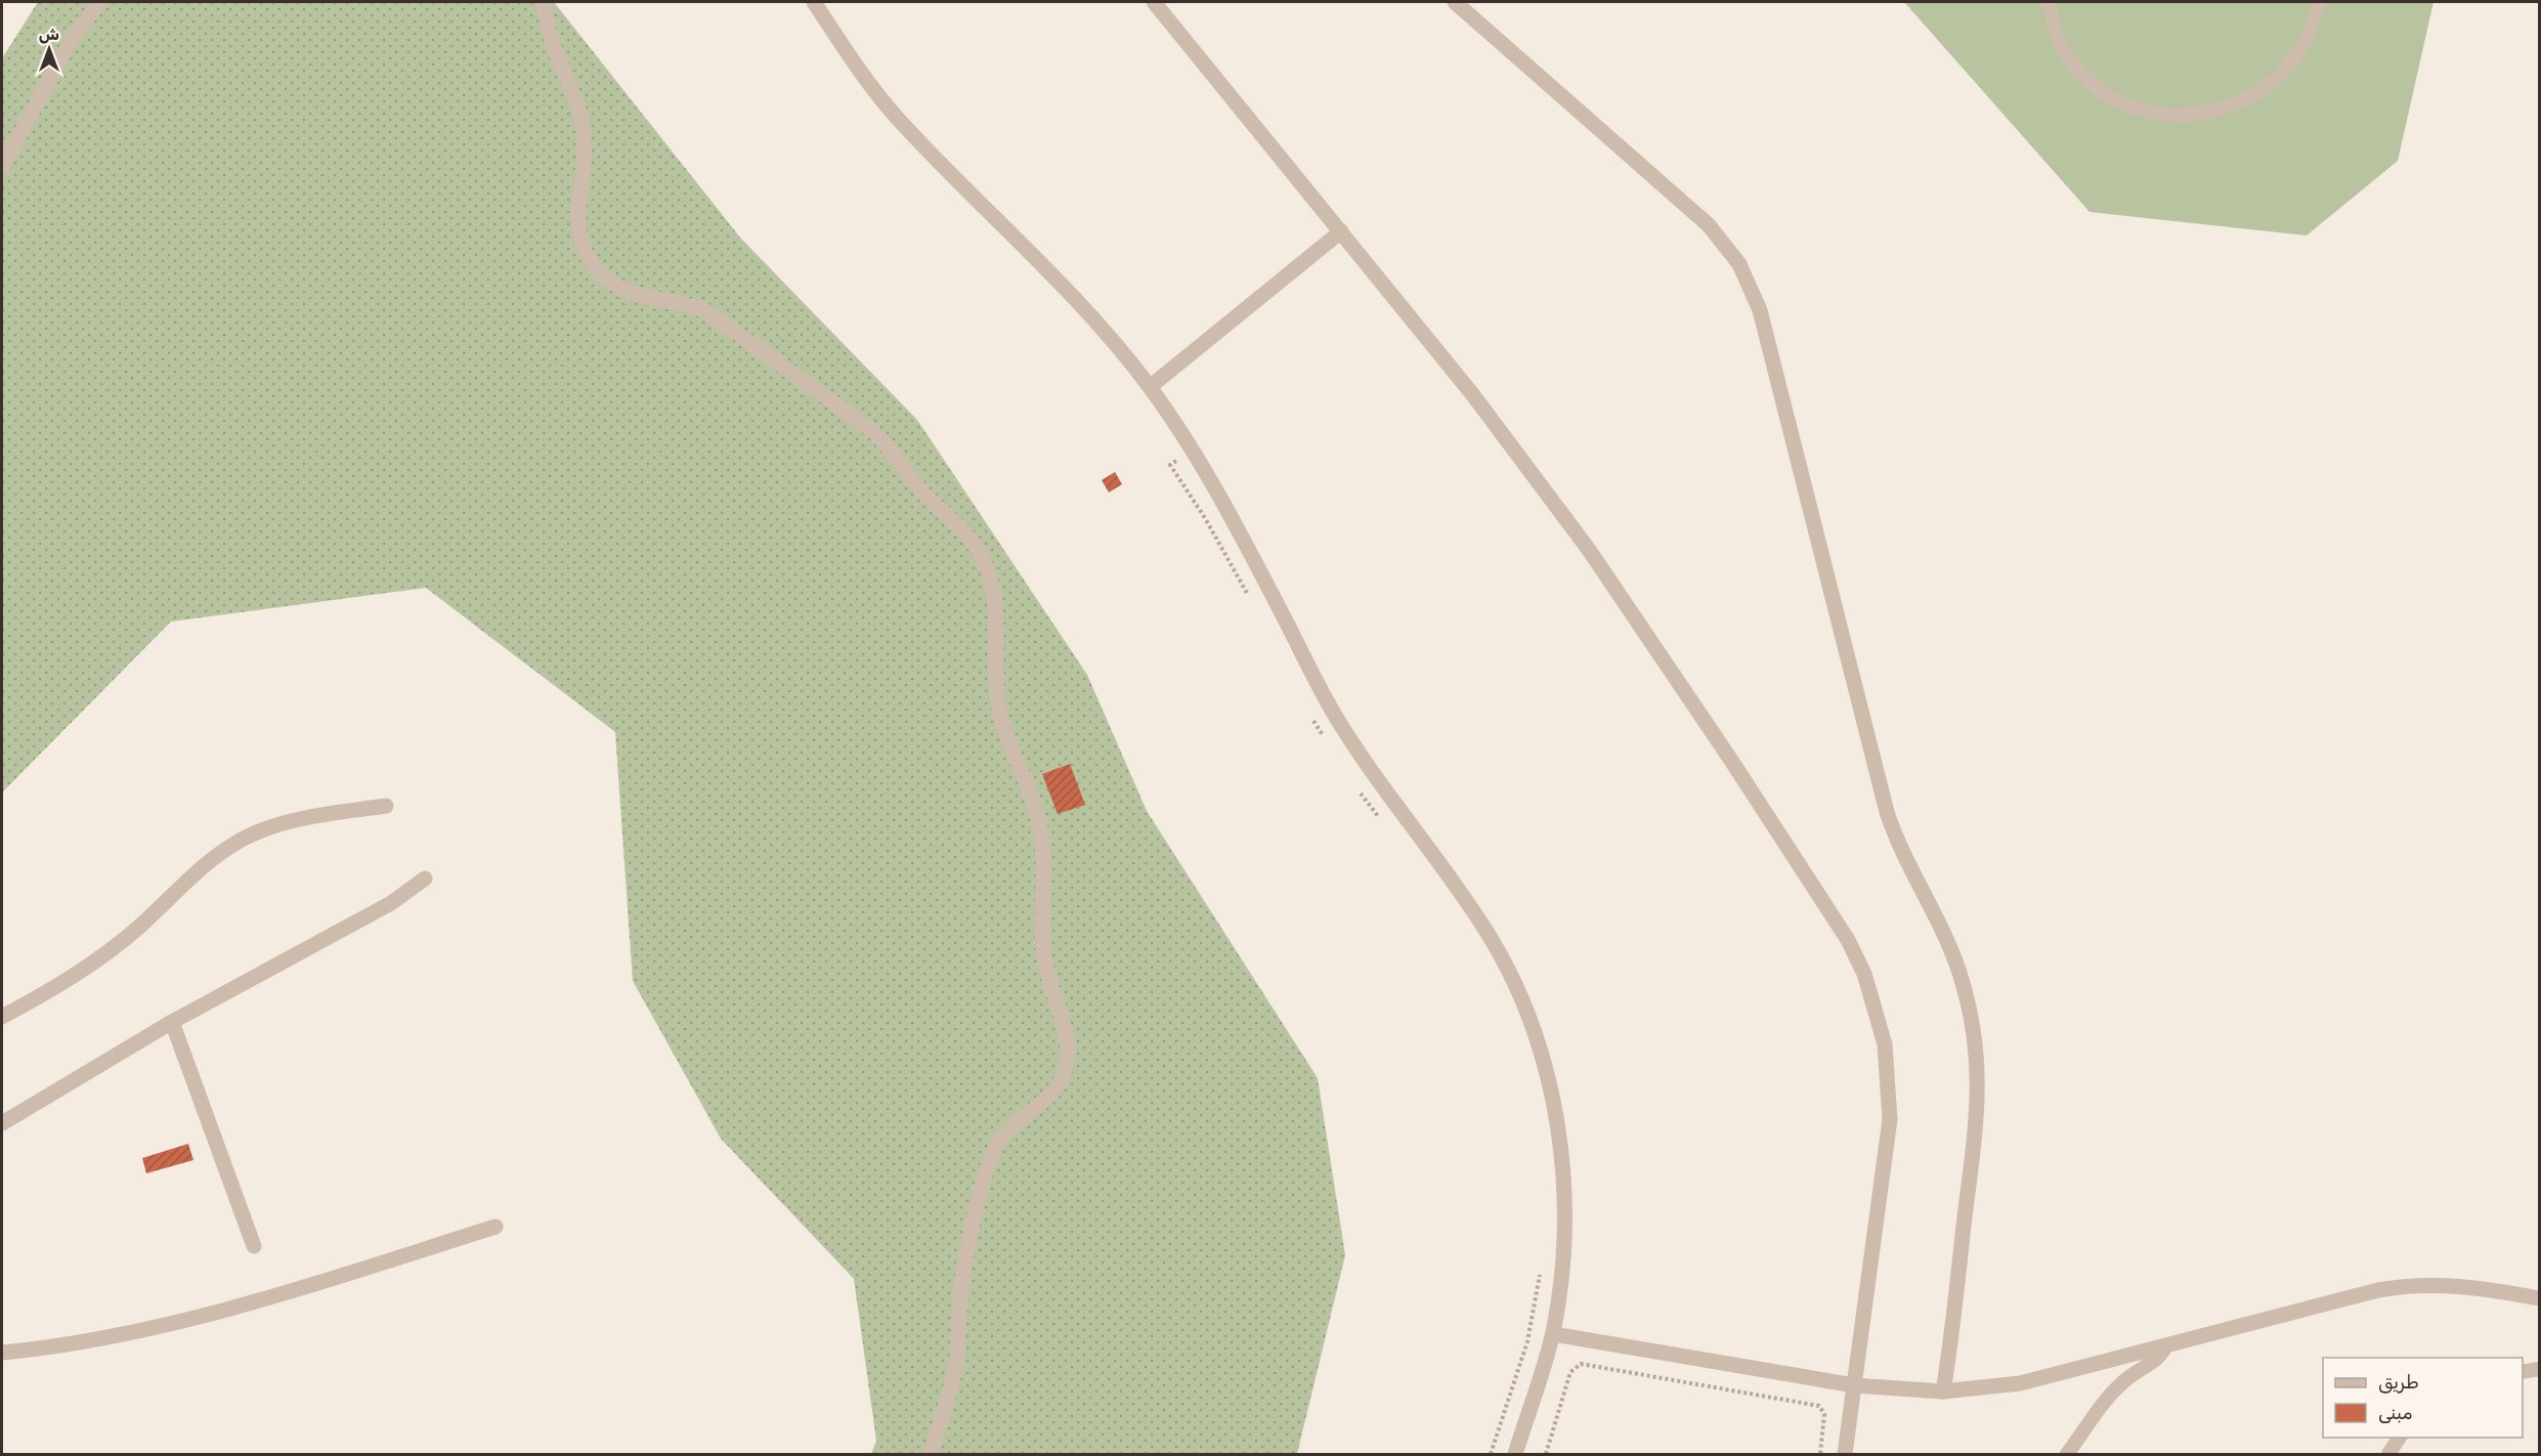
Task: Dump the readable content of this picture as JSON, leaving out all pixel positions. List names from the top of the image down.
{
  "legend": ["طريق", "مبنى"],
  "north": "top"
}
